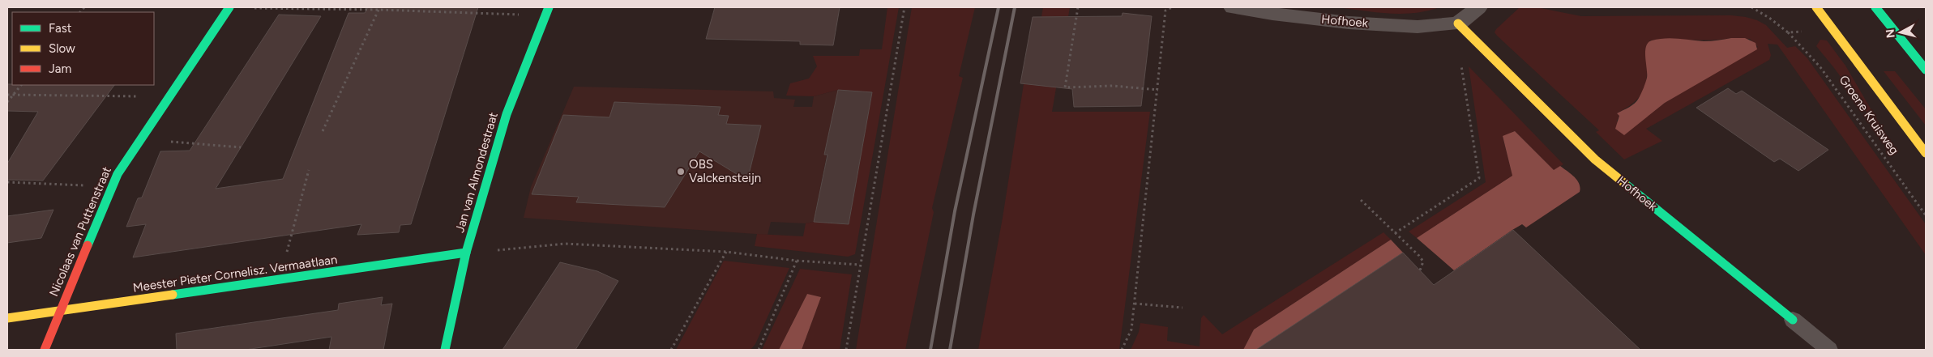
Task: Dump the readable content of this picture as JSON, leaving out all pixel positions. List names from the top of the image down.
{
  "streets": {
    "street": [
      "Hofhoek",
      "Groene Kruisweg",
      "Jan van Almondestraat",
      "Nicolaas van Puttenstraat",
      "Meester Pieter Cornelisz. Vermaatlaan"
    ]
  },
  "crossings": [
    ["Jan van Almondestraat", "Meester Pieter Cornelisz. Vermaatlaan"],
    ["Nicolaas van Puttenstraat", "Meester Pieter Cornelisz. Vermaatlaan"]
  ],
  "places": ["OBS Valckensteijn"],
  "legend": ["Fast", "Slow", "Jam"],
  "north": "left"
}
